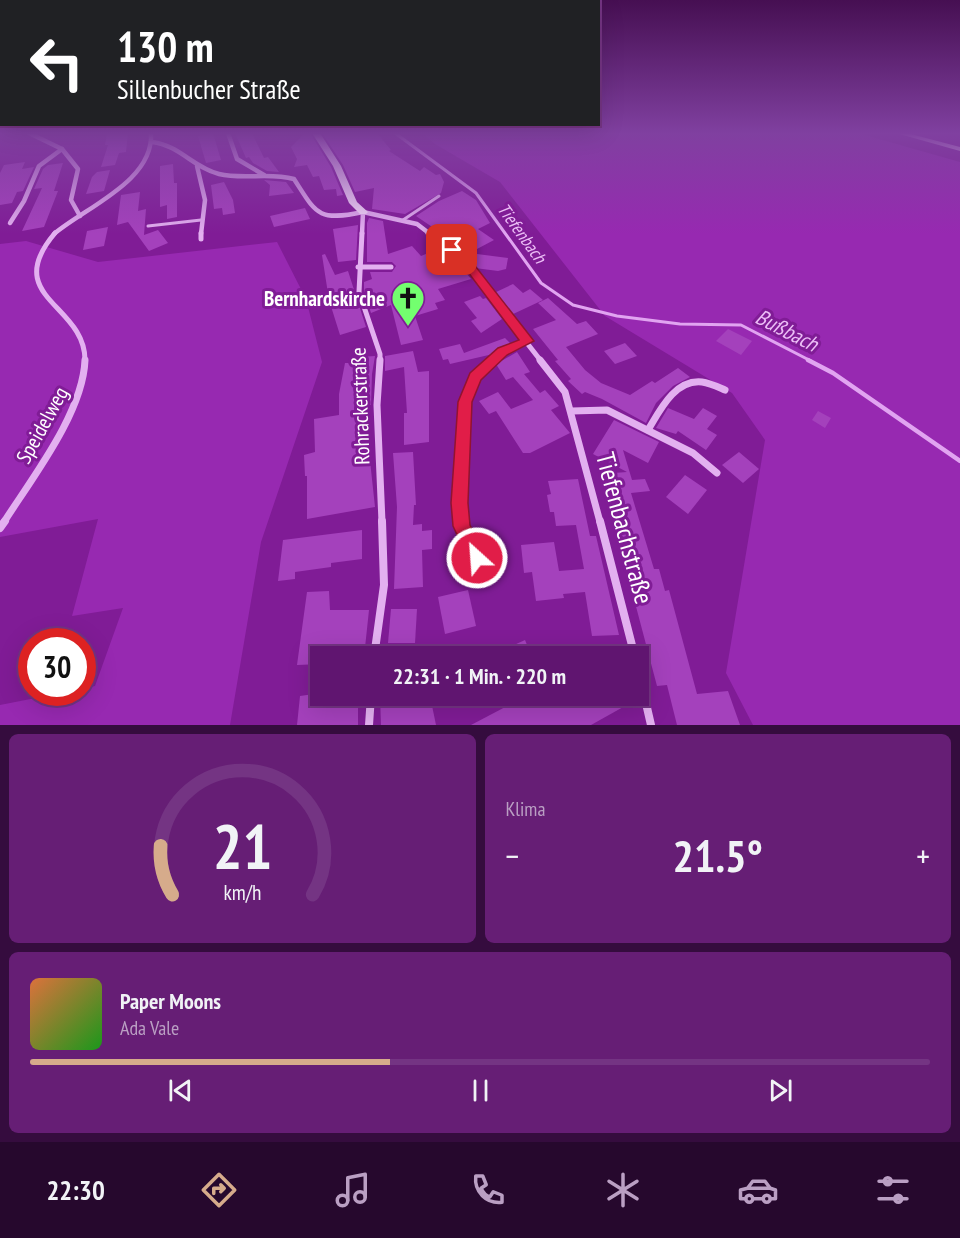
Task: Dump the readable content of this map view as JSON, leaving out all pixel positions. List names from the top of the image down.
{
  "streets": {
    "street": ["Rohrackerstraße", "Speidelweg", "Tiefenbachstraße"]
  },
  "crossings": [
    ["Rohrackerstraße", "Tiefenbachstraße"]
  ],
  "water": ["Tiefenbach", "Bußbach"],
  "places": {
    "church": ["Bernhardskirche"]
  },
  "page": {
    "turn": ["130 m", "Sillenbucher Straße"],
    "limit": "30",
    "trip": "22:31 · 1 Min. · 220 m",
    "tile": "Klima",
    "heat": ["−", "21.5°", "+"],
    "song": ["Paper Moons", "Ada Vale"],
    "tabs": "22:30",
    "gauge": ["21", "km/h"]
  }
}
